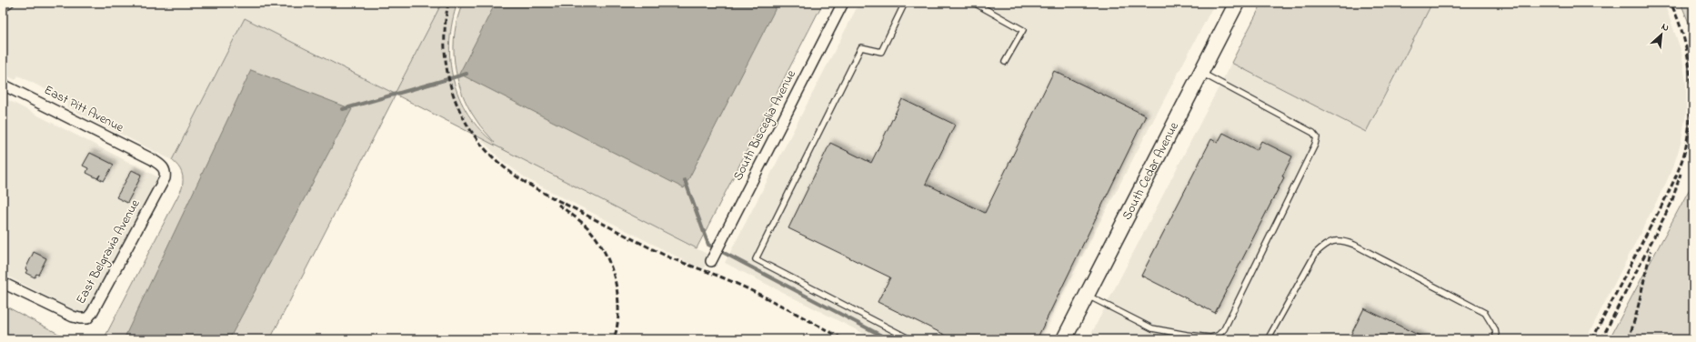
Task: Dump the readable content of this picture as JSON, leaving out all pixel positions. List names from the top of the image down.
{
  "streets": {
    "main road": ["South Cedar Avenue"],
    "street": ["East Pitt Avenue", "South Bisceglia Avenue", "East Belgravia Avenue"]
  },
  "crossings": [
    ["East Pitt Avenue", "East Belgravia Avenue"]
  ],
  "north": "top right"
}
